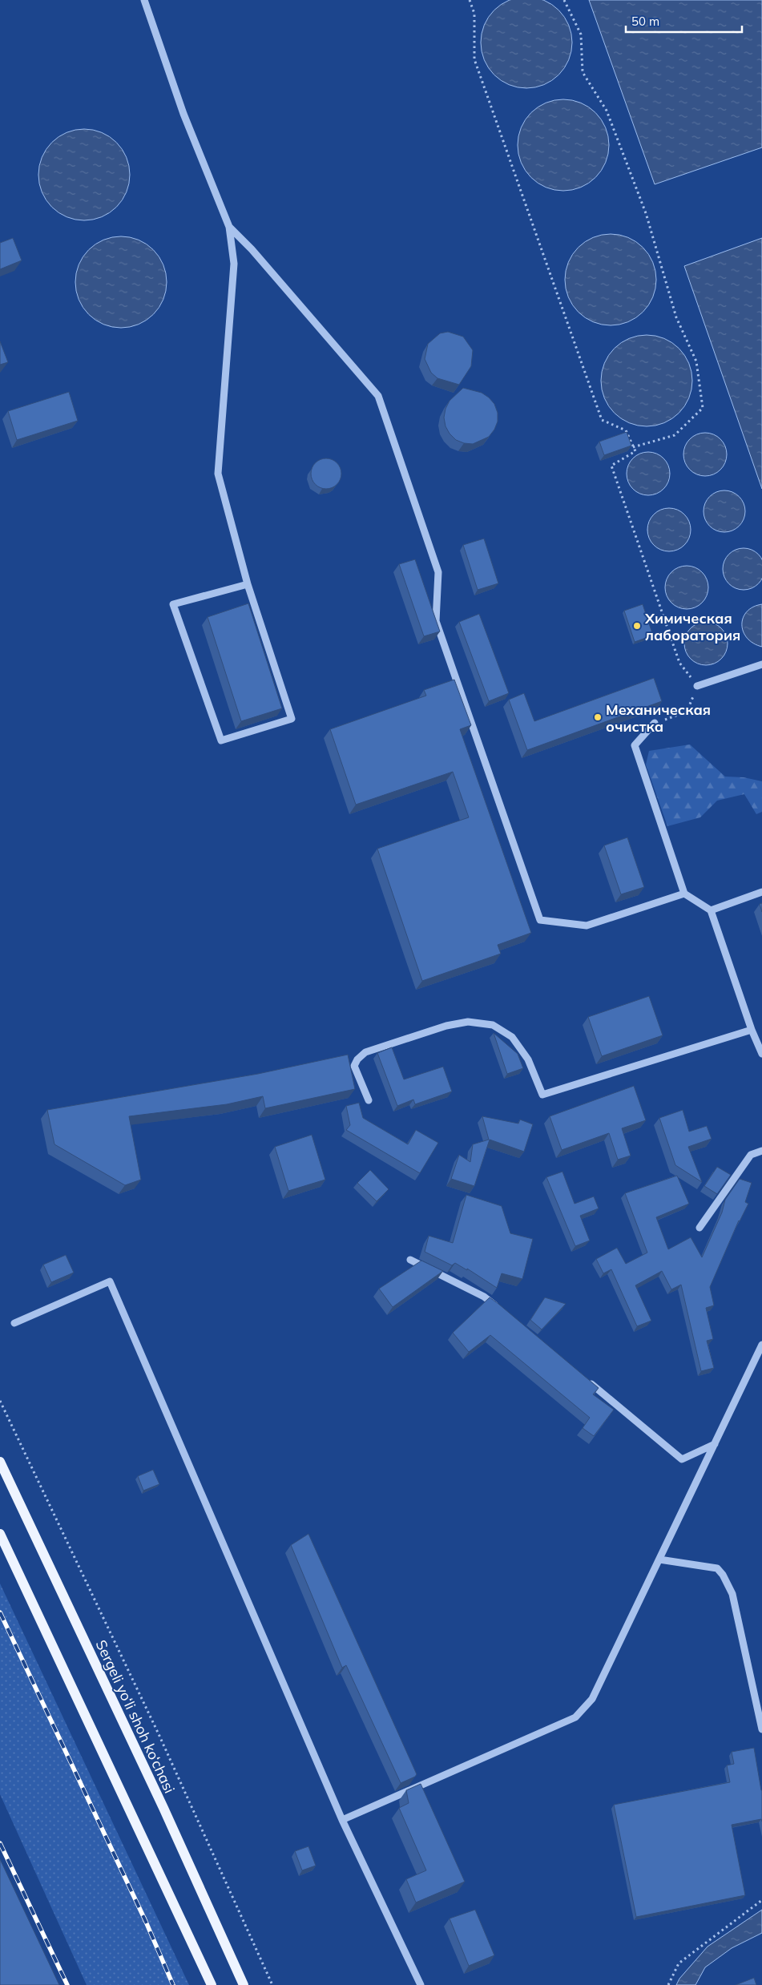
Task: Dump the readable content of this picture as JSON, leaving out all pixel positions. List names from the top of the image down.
{
  "streets": {
    "main road": ["Sergeli yo‘li shoh ko‘chasi"]
  },
  "places": ["Химическая лаборатория", "Механическая очистка"],
  "scale_bar": "50 m"
}
